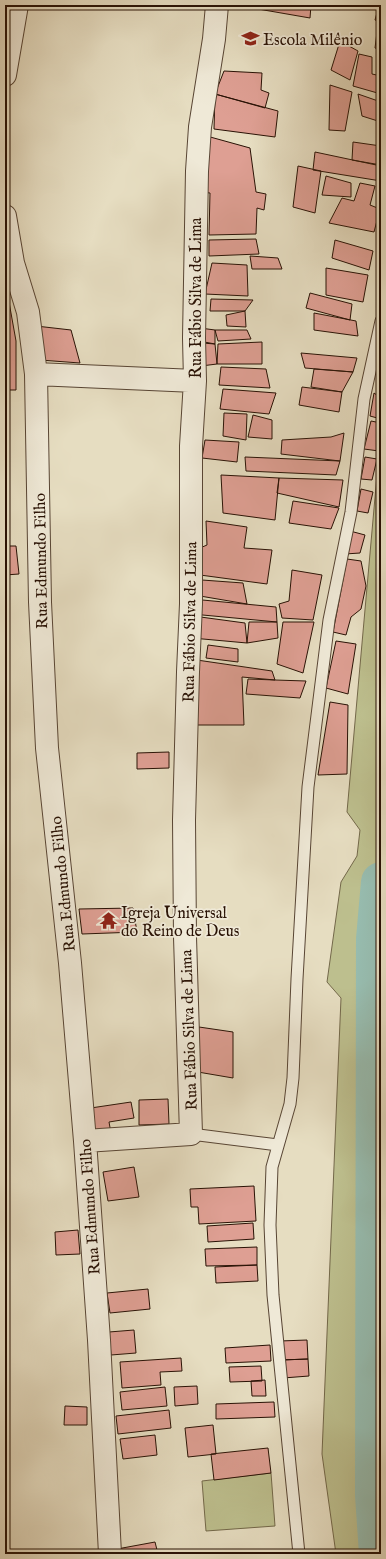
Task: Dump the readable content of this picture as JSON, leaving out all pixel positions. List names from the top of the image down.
{
  "streets": {
    "street": ["Rua Fábio Silva de Lima", "Rua Edmundo Filho"]
  },
  "crossings": [
    ["Rua Fábio Silva de Lima", "Rua Edmundo Filho"]
  ],
  "places": {
    "school or university": ["Escola Milênio"],
    "temple": ["Igreja Universal do Reino de Deus"]
  }
}
